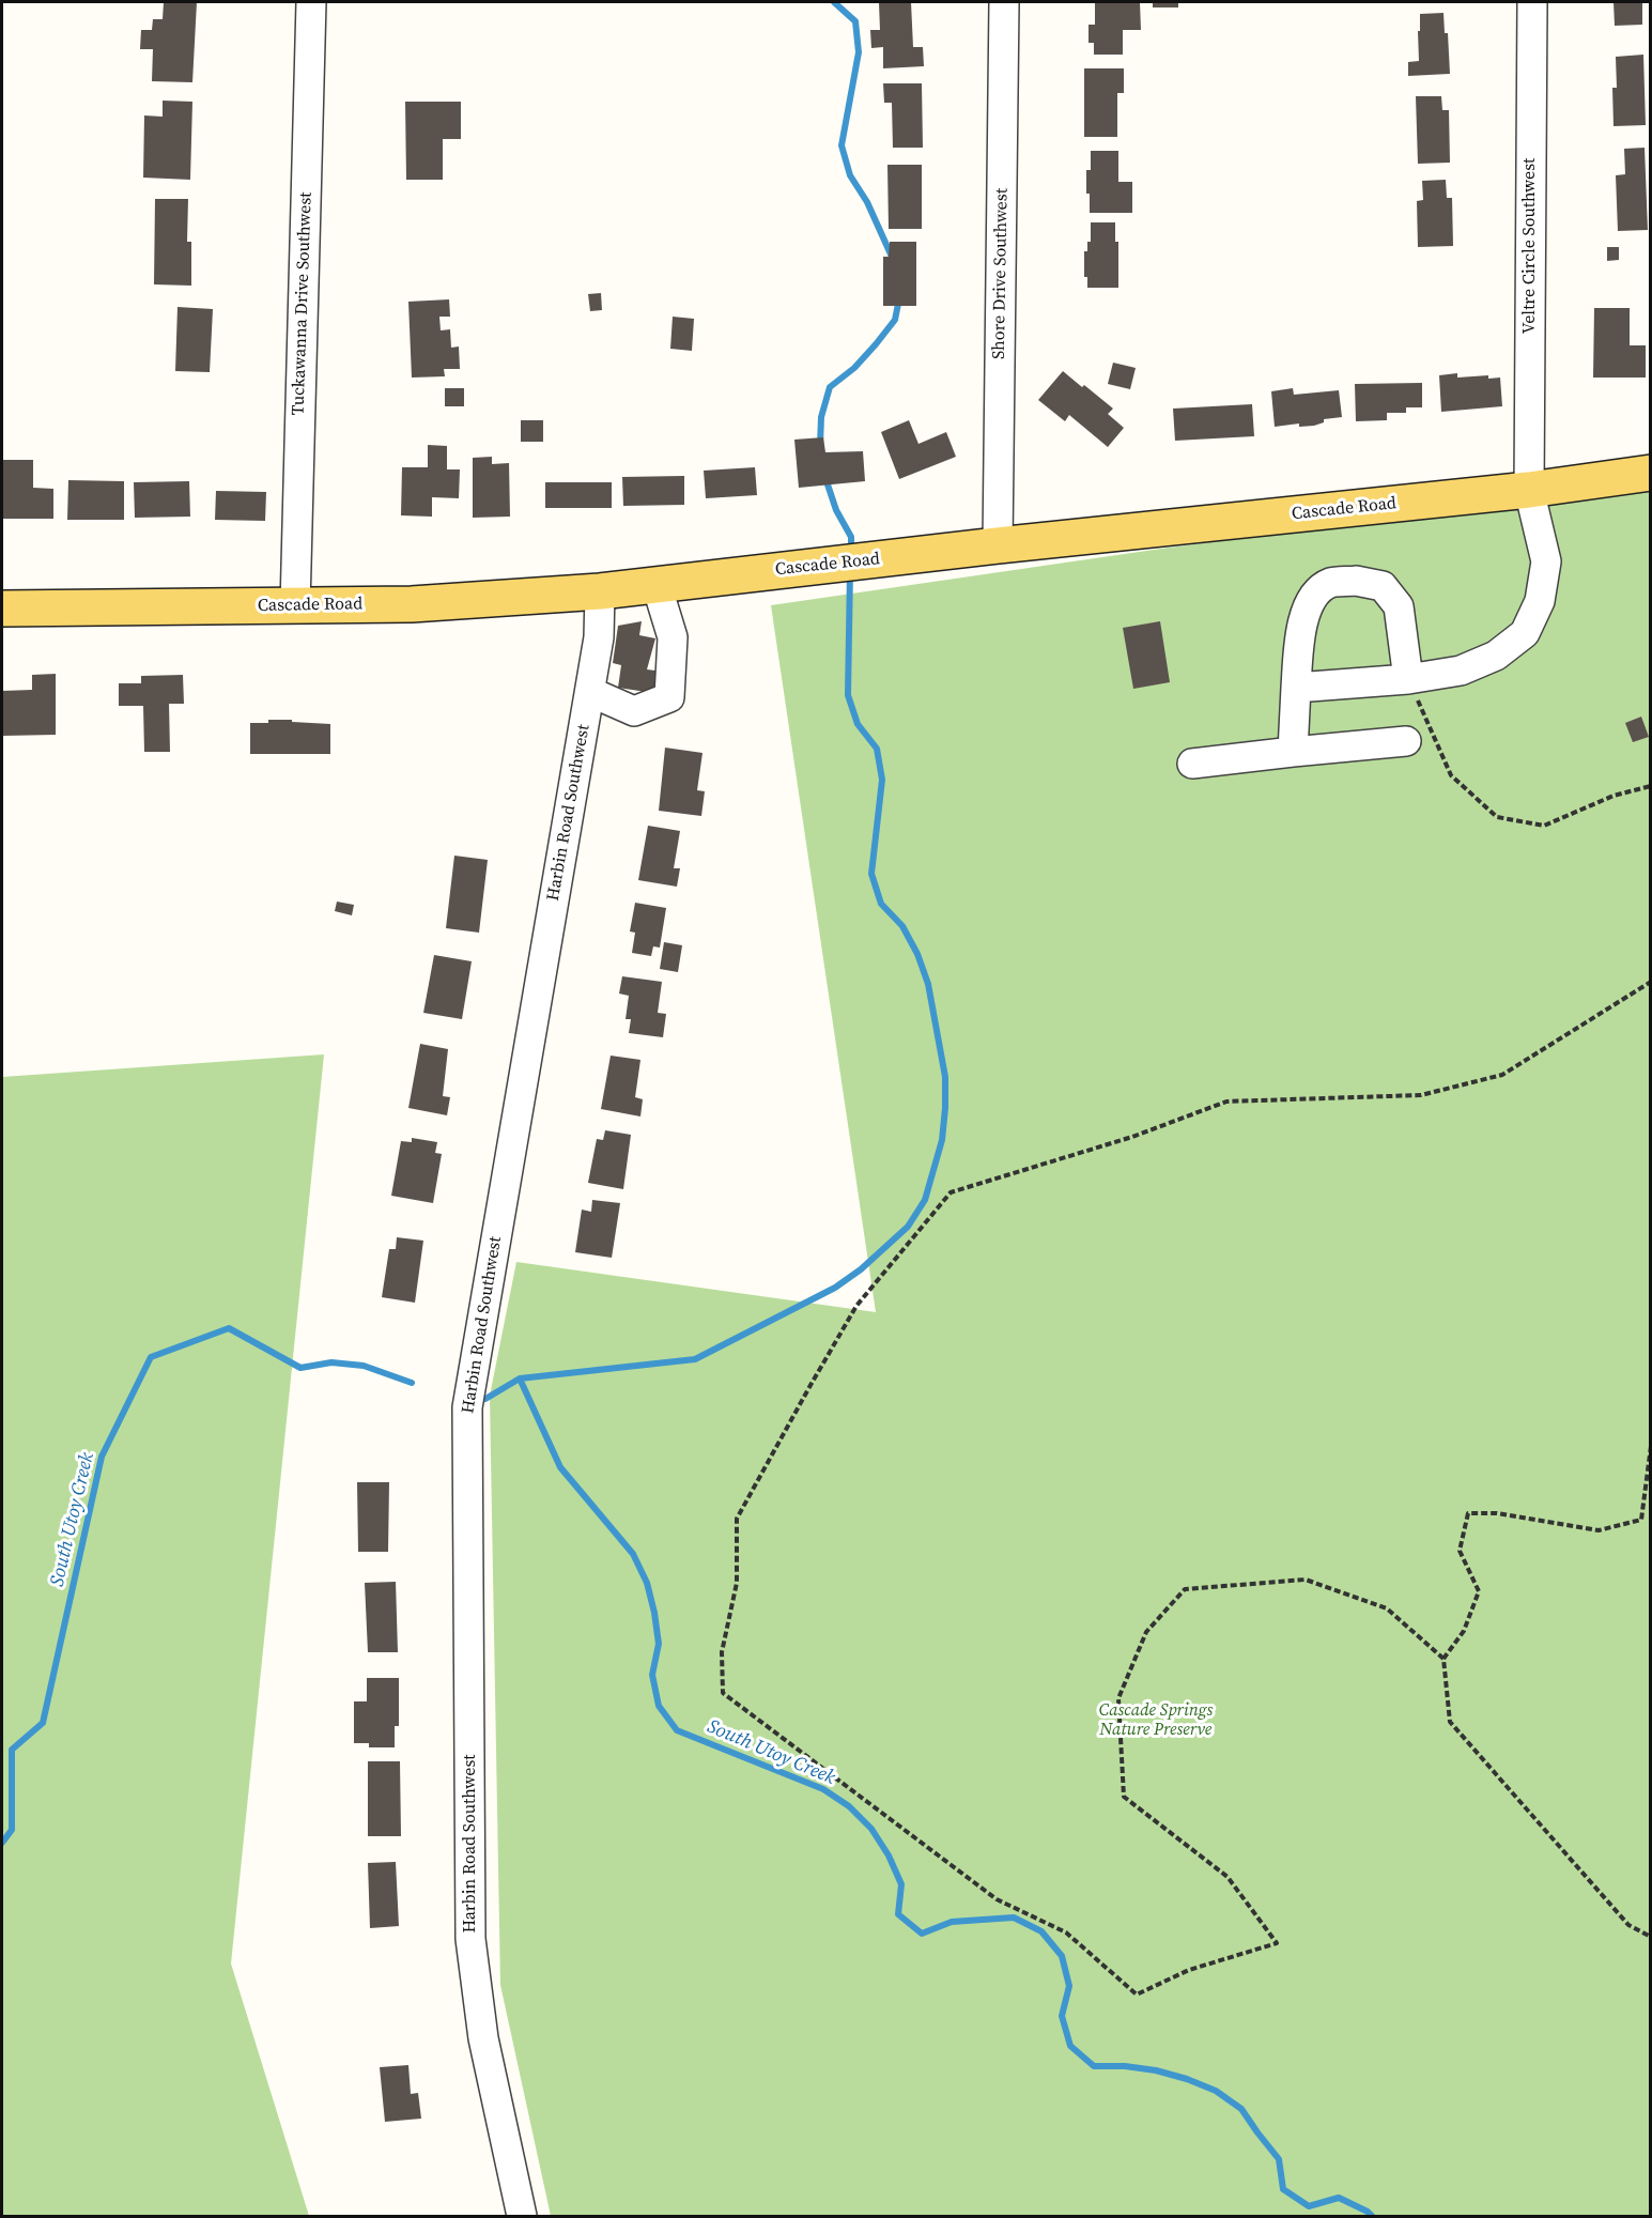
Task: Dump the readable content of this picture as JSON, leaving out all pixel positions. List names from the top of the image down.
{
  "streets": {
    "main road": ["Cascade Road"],
    "street": [
      "Veltre Circle Southwest",
      "Shore Drive Southwest",
      "Tuckawanna Drive Southwest",
      "Harbin Road Southwest"
    ]
  },
  "crossings": [
    ["Veltre Circle Southwest", "Cascade Road"],
    ["Shore Drive Southwest", "Cascade Road"],
    ["Tuckawanna Drive Southwest", "Cascade Road"],
    ["Cascade Road", "Harbin Road Southwest"]
  ],
  "water": ["South Utoy Creek"],
  "parks": ["Cascade Springs Nature Preserve"]
}
